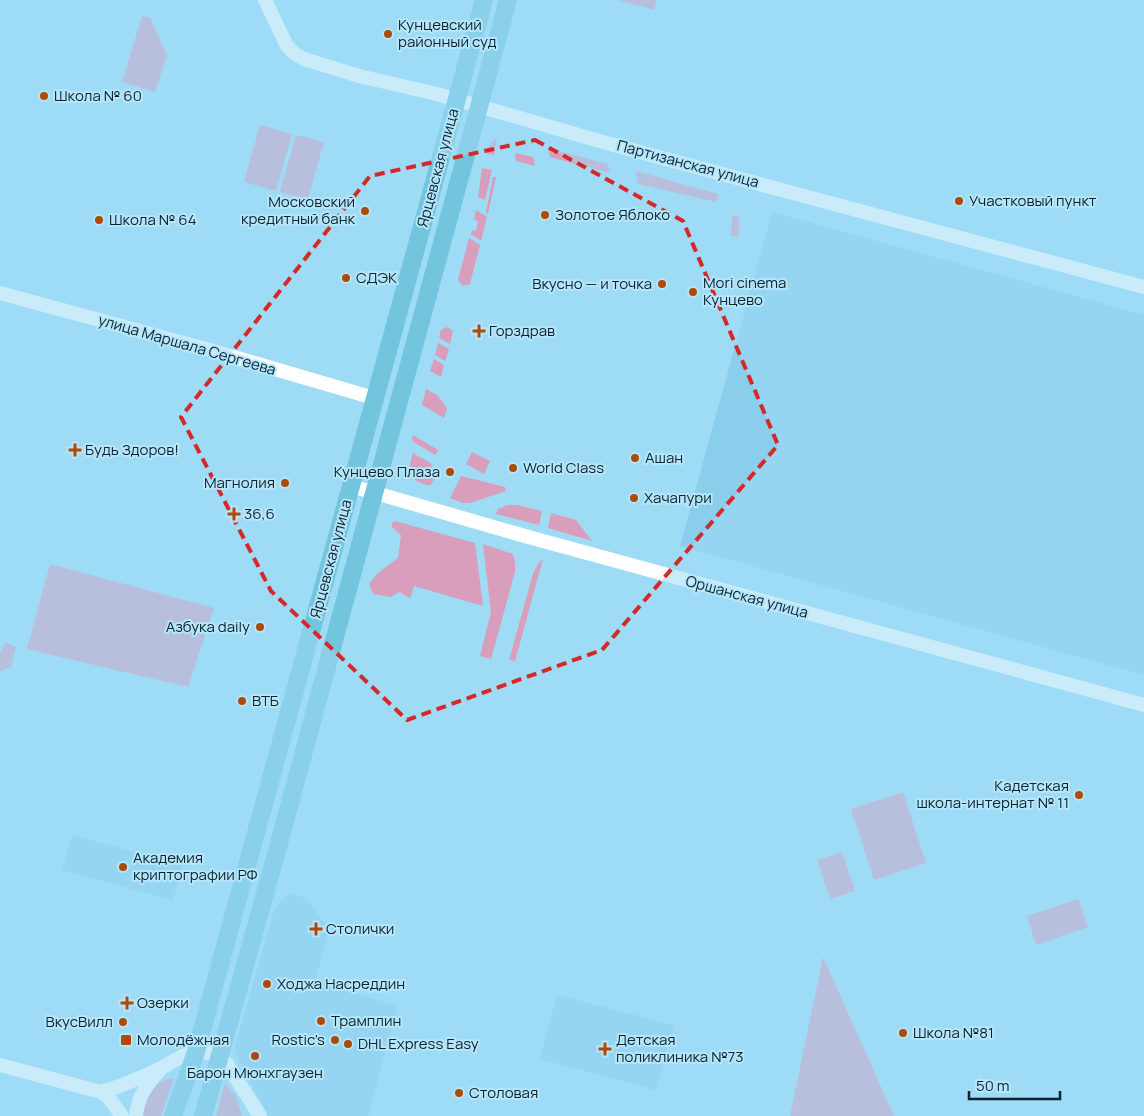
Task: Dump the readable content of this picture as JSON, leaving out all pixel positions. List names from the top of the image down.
{
  "streets": {
    "main road": ["Ярцевская улица"],
    "street": ["Партизанская улица", "улица Маршала Сергеева", "Оршанская улица"]
  },
  "crossings": [
    ["Партизанская улица", "Ярцевская улица"],
    ["Ярцевская улица", "улица Маршала Сергеева"],
    ["Ярцевская улица", "Оршанская улица"]
  ],
  "places": {
    "other": [
      "Кунцевский районный суд",
      "Школа № 60",
      "Участковый пункт",
      "Московский кредитный банк",
      "Золотое Яблоко",
      "Школа № 64",
      "СДЭК",
      "Вкусно — и точка",
      "Mori cinema Кунцево",
      "Ашан",
      "World Class",
      "Кунцево Плаза",
      "Магнолия",
      "Хачапури",
      "Азбука daily",
      "ВТБ",
      "Кадетская школа-интернат № 11",
      "Академия криптографии РФ",
      "Ходжа Насреддин",
      "Трамплин",
      "ВкусВилл",
      "Школа №81",
      "Rostic's",
      "DHL Express Easy",
      "Барон Мюнхгаузен",
      "Столовая"
    ],
    "health": [
      "Горздрав",
      "Будь Здоров!",
      "36,6",
      "Столички",
      "Озерки",
      "Детская поликлиника №73"
    ],
    "transit": ["Молодёжная"]
  },
  "scale_bar": "50 m"
}
